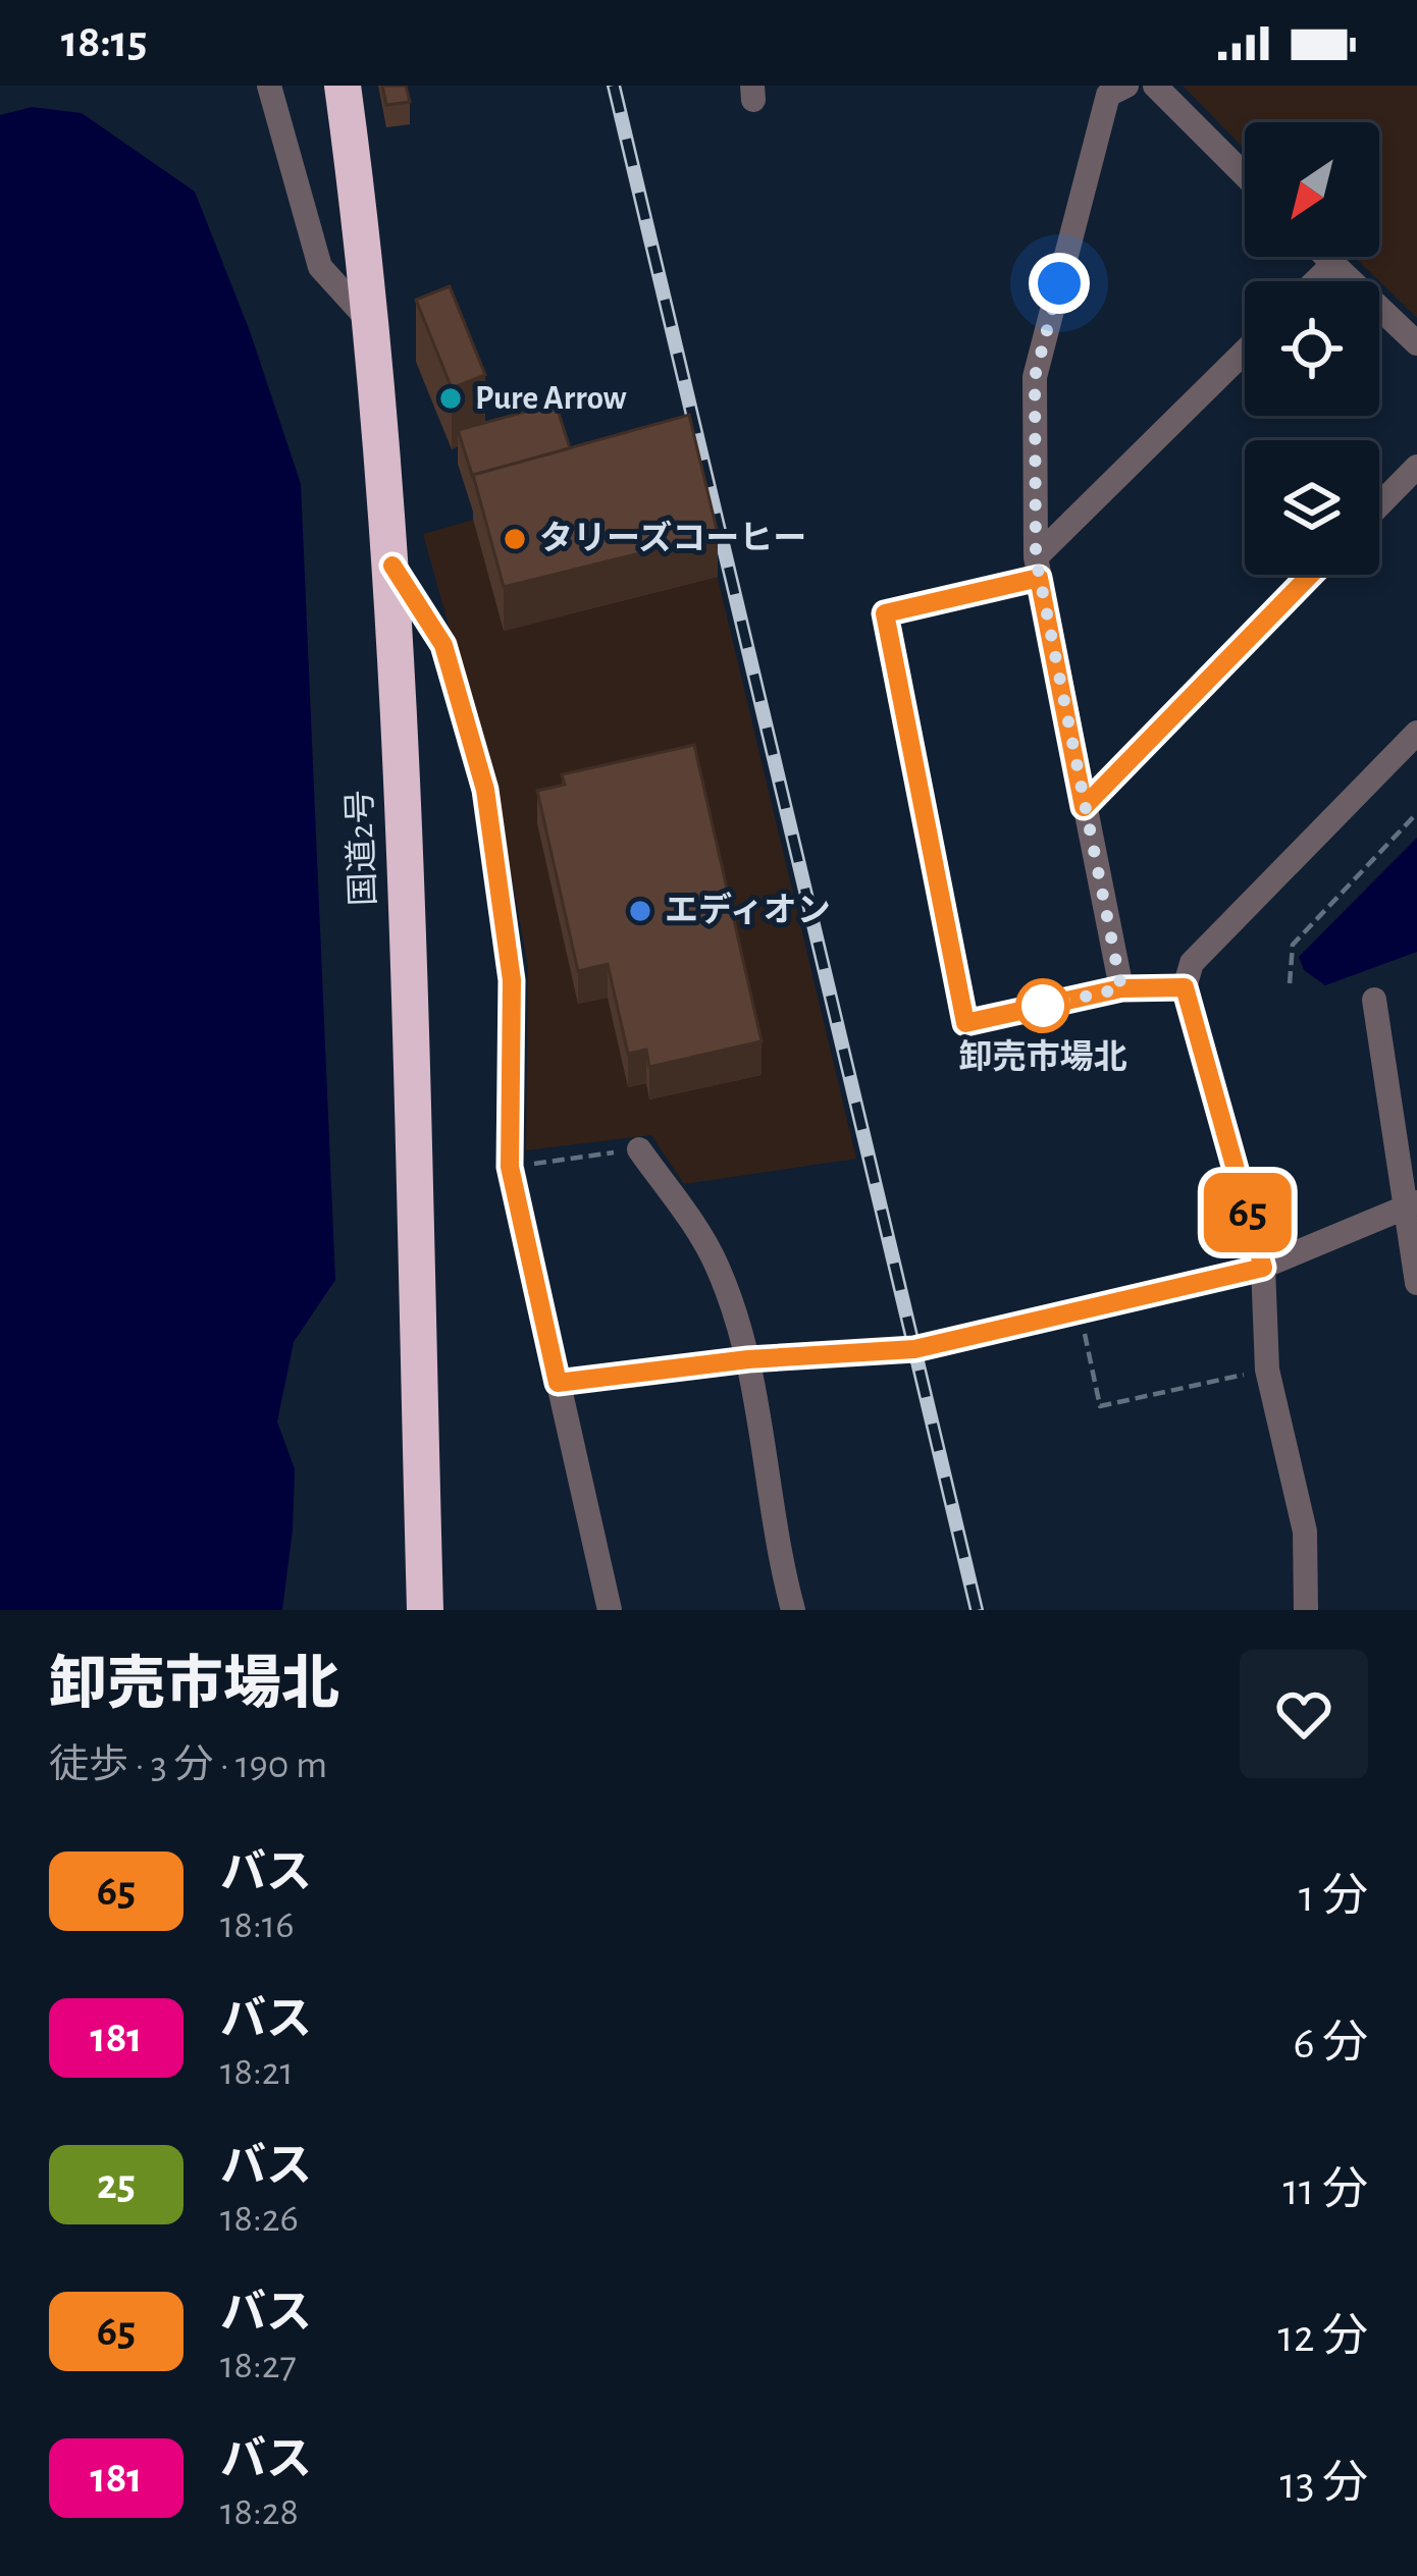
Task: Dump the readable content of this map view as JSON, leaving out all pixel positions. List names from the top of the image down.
{
  "streets": {
    "highway": ["国道2号"]
  },
  "places": [
    "Pure Arrow",
    "タリーズコーヒー",
    "エディオン",
    "卸売市場北"
  ],
  "lines": ["bus line 65"],
  "north": "bottom left",
  "page": {
    "status": "18:15",
    "on_map": "65",
    "heading": ["卸売市場北", "徒歩 · 3 分 · 190 m"],
    "list": [
      {
        "mark": "65",
        "name": "バス",
        "note": "18:16",
        "value": "1 分"
      },
      {
        "mark": "181",
        "name": "バス",
        "note": "18:21",
        "value": "6 分"
      },
      {
        "mark": "25",
        "name": "バス",
        "note": "18:26",
        "value": "11 分"
      },
      {
        "mark": "65",
        "name": "バス",
        "note": "18:27",
        "value": "12 分"
      },
      {
        "mark": "181",
        "name": "バス",
        "note": "18:28",
        "value": "13 分"
      }
    ]
  }
}
